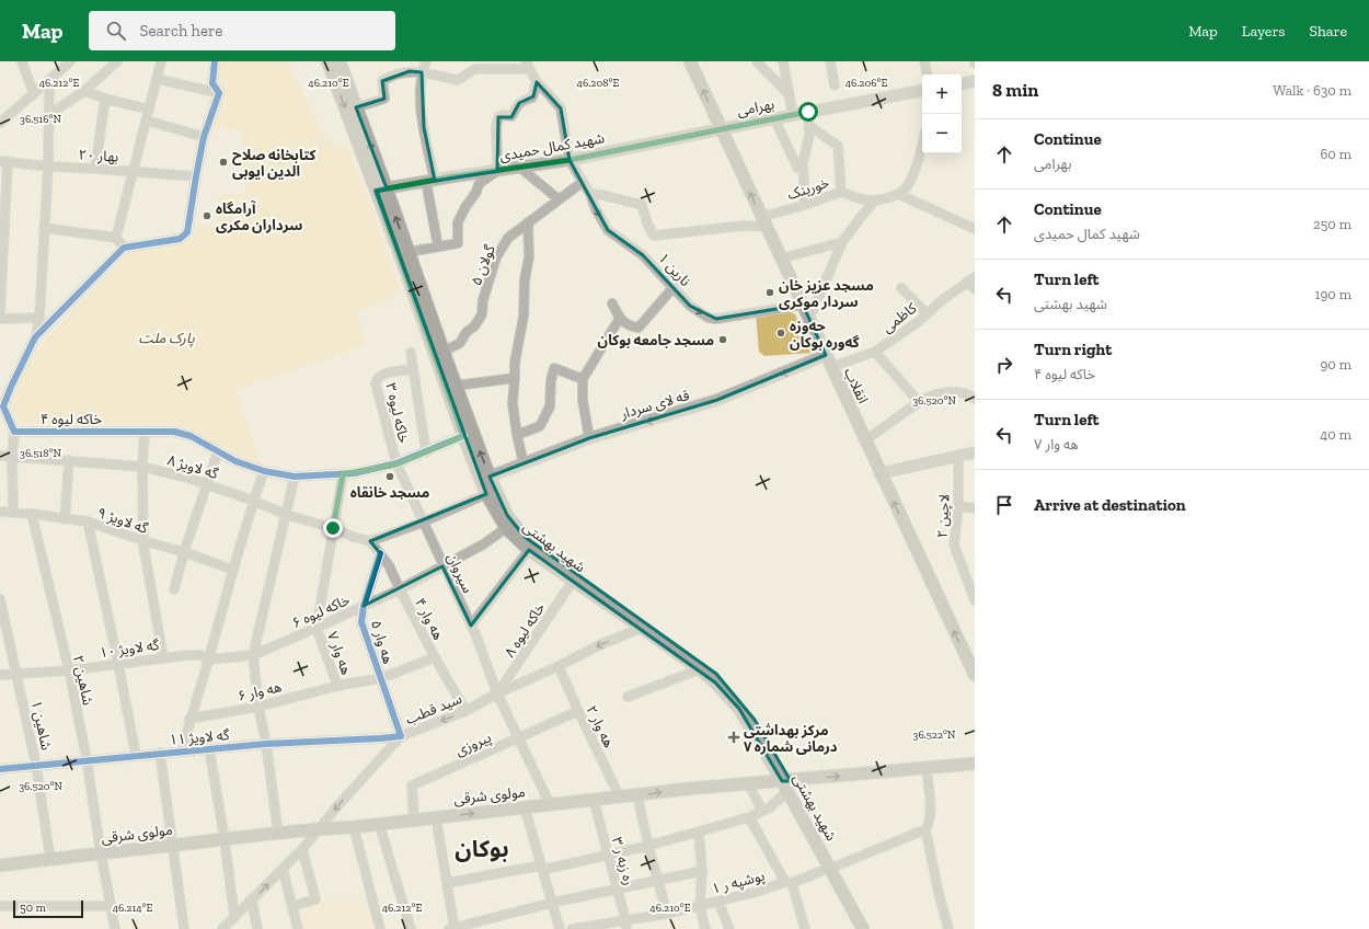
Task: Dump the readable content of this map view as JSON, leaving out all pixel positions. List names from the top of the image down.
{
  "streets": {
    "main road": ["انقلاب", "شهید بهشتی", "مولوی شرقی"],
    "street": [
      "بهرامی",
      "شهید کمال حمیدی",
      "بهار ۲۰",
      "خورینک",
      "گولان ۵",
      "نارین ۱",
      "کاظمی",
      "قه لای سردار",
      "خاکه لیوه ۳",
      "خاکه لیوه ۴",
      "گه لاویژ ۸",
      "لاچین ۲",
      "گه لاویژ ۹",
      "سیروان",
      "خاکه لیوه ۶",
      "هه وار ۴",
      "خاکه لیوه ۸",
      "هه وار ۵",
      "گه لاویژ ۱۰",
      "هه وار ۷",
      "شاهین ۲",
      "هه وار ۶",
      "سید قطب",
      "شاهین ۱",
      "هه وار ۲",
      "گه لاویژ ۱۱",
      "پیروزی",
      "ره زبه ر ۳",
      "۱ پوشپه ر"
    ]
  },
  "crossings": [
    ["بهرامی", "شهید کمال حمیدی"],
    ["بهرامی", "انقلاب"],
    ["شهید کمال حمیدی", "نارین ۱"],
    ["شهید کمال حمیدی", "انقلاب"],
    ["شهید کمال حمیدی", "شهید بهشتی"],
    ["خورینک", "نارین ۱"],
    ["خورینک", "انقلاب"],
    ["گولان ۵", "نارین ۱"],
    ["گولان ۵", "شهید بهشتی"],
    ["نارین ۱", "انقلاب"],
    ["کاظمی", "انقلاب"],
    ["کاظمی", "قه لای سردار"],
    ["انقلاب", "قه لای سردار"],
    ["قه لای سردار", "شهید بهشتی"],
    ["خاکه لیوه ۳", "خاکه لیوه ۴"],
    ["خاکه لیوه ۳", "سیروان"],
    ["خاکه لیوه ۴", "شهید بهشتی"],
    ["خاکه لیوه ۴", "سیروان"],
    ["خاکه لیوه ۴", "هه وار ۷"],
    ["گه لاویژ ۸", "هه وار ۴"],
    ["گه لاویژ ۸", "هه وار ۷"],
    ["گه لاویژ ۹", "شاهین ۲"],
    ["شهید بهشتی", "خاکه لیوه ۶"],
    ["شهید بهشتی", "خاکه لیوه ۸"],
    ["شهید بهشتی", "سید قطب"],
    ["شهید بهشتی", "مولوی شرقی"],
    ["شهید بهشتی", "۱ پوشپه ر"],
    ["سیروان", "خاکه لیوه ۶"],
    ["سیروان", "خاکه لیوه ۸"],
    ["سیروان", "سید قطب"],
    ["سیروان", "پیروزی"],
    ["سیروان", "مولوی شرقی"],
    ["خاکه لیوه ۶", "هه وار ۴"],
    ["خاکه لیوه ۶", "هه وار ۵"],
    ["خاکه لیوه ۶", "گه لاویژ ۱۰"],
    ["خاکه لیوه ۶", "هه وار ۷"],
    ["هه وار ۴", "هه وار ۵"],
    ["هه وار ۴", "هه وار ۶"],
    ["هه وار ۴", "سید قطب"],
    ["خاکه لیوه ۸", "سید قطب"],
    ["هه وار ۵", "هه وار ۶"],
    ["هه وار ۵", "سید قطب"],
    ["هه وار ۵", "گه لاویژ ۱۱"],
    ["گه لاویژ ۱۰", "شاهین ۲"],
    ["گه لاویژ ۱۰", "شاهین ۱"],
    ["هه وار ۷", "هه وار ۶"],
    ["شاهین ۲", "گه لاویژ ۱۱"],
    ["شاهین ۲", "مولوی شرقی"],
    ["سید قطب", "هه وار ۲"],
    ["سید قطب", "گه لاویژ ۱۱"],
    ["سید قطب", "مولوی شرقی"],
    ["شاهین ۱", "گه لاویژ ۱۱"],
    ["شاهین ۱", "مولوی شرقی"],
    ["هه وار ۲", "پیروزی"],
    ["هه وار ۲", "مولوی شرقی"],
    ["پیروزی", "مولوی شرقی"],
    ["مولوی شرقی", "ره زبه ر ۳"],
    ["ره زبه ر ۳", "۱ پوشپه ر"]
  ],
  "one_way": ["نارین ۱", "انقلاب", "قه لای سردار"],
  "districts": ["بوکان"],
  "parks": ["پارک ملت"],
  "places": {
    "other": [
      "کتابخانه صلاح الدین ایوبی",
      "آرامگاه سرداران مکری",
      "مسجد عزیز خان سردار موکری",
      "حه‌وزه گه‌وره بوکان",
      "مسجد جامعه بوکان",
      "مسجد خانقاه"
    ],
    "health": ["مرکز بهداشتی درمانی شماره ۷"]
  },
  "scale_bar": "50 m",
  "page": {
    "header": "Map",
    "search": "Search here",
    "nav": ["Map", "Layers", "Share"],
    "heading": ["8 min", "Walk · 630 m"],
    "map_buttons": ["+", "−"],
    "list": [
      ["Continue", "بهرامی", "60 m"],
      ["Continue", "شهید کمال حمیدی", "250 m"],
      ["Turn left", "شهید بهشتی", "190 m"],
      ["Turn right", "خاکه لیوه ۴", "90 m"],
      ["Turn left", "هه وار ۷", "40 m"],
      "Arrive at destination"
    ],
    "scale": "50 m"
  },
  "coordinates": [
    "46.212°E",
    "46.210°E",
    "46.208°E",
    "46.206°E",
    "36.516°N",
    "36.520°N",
    "36.518°N",
    "36.522°N",
    "46.214°E"
  ]
}
